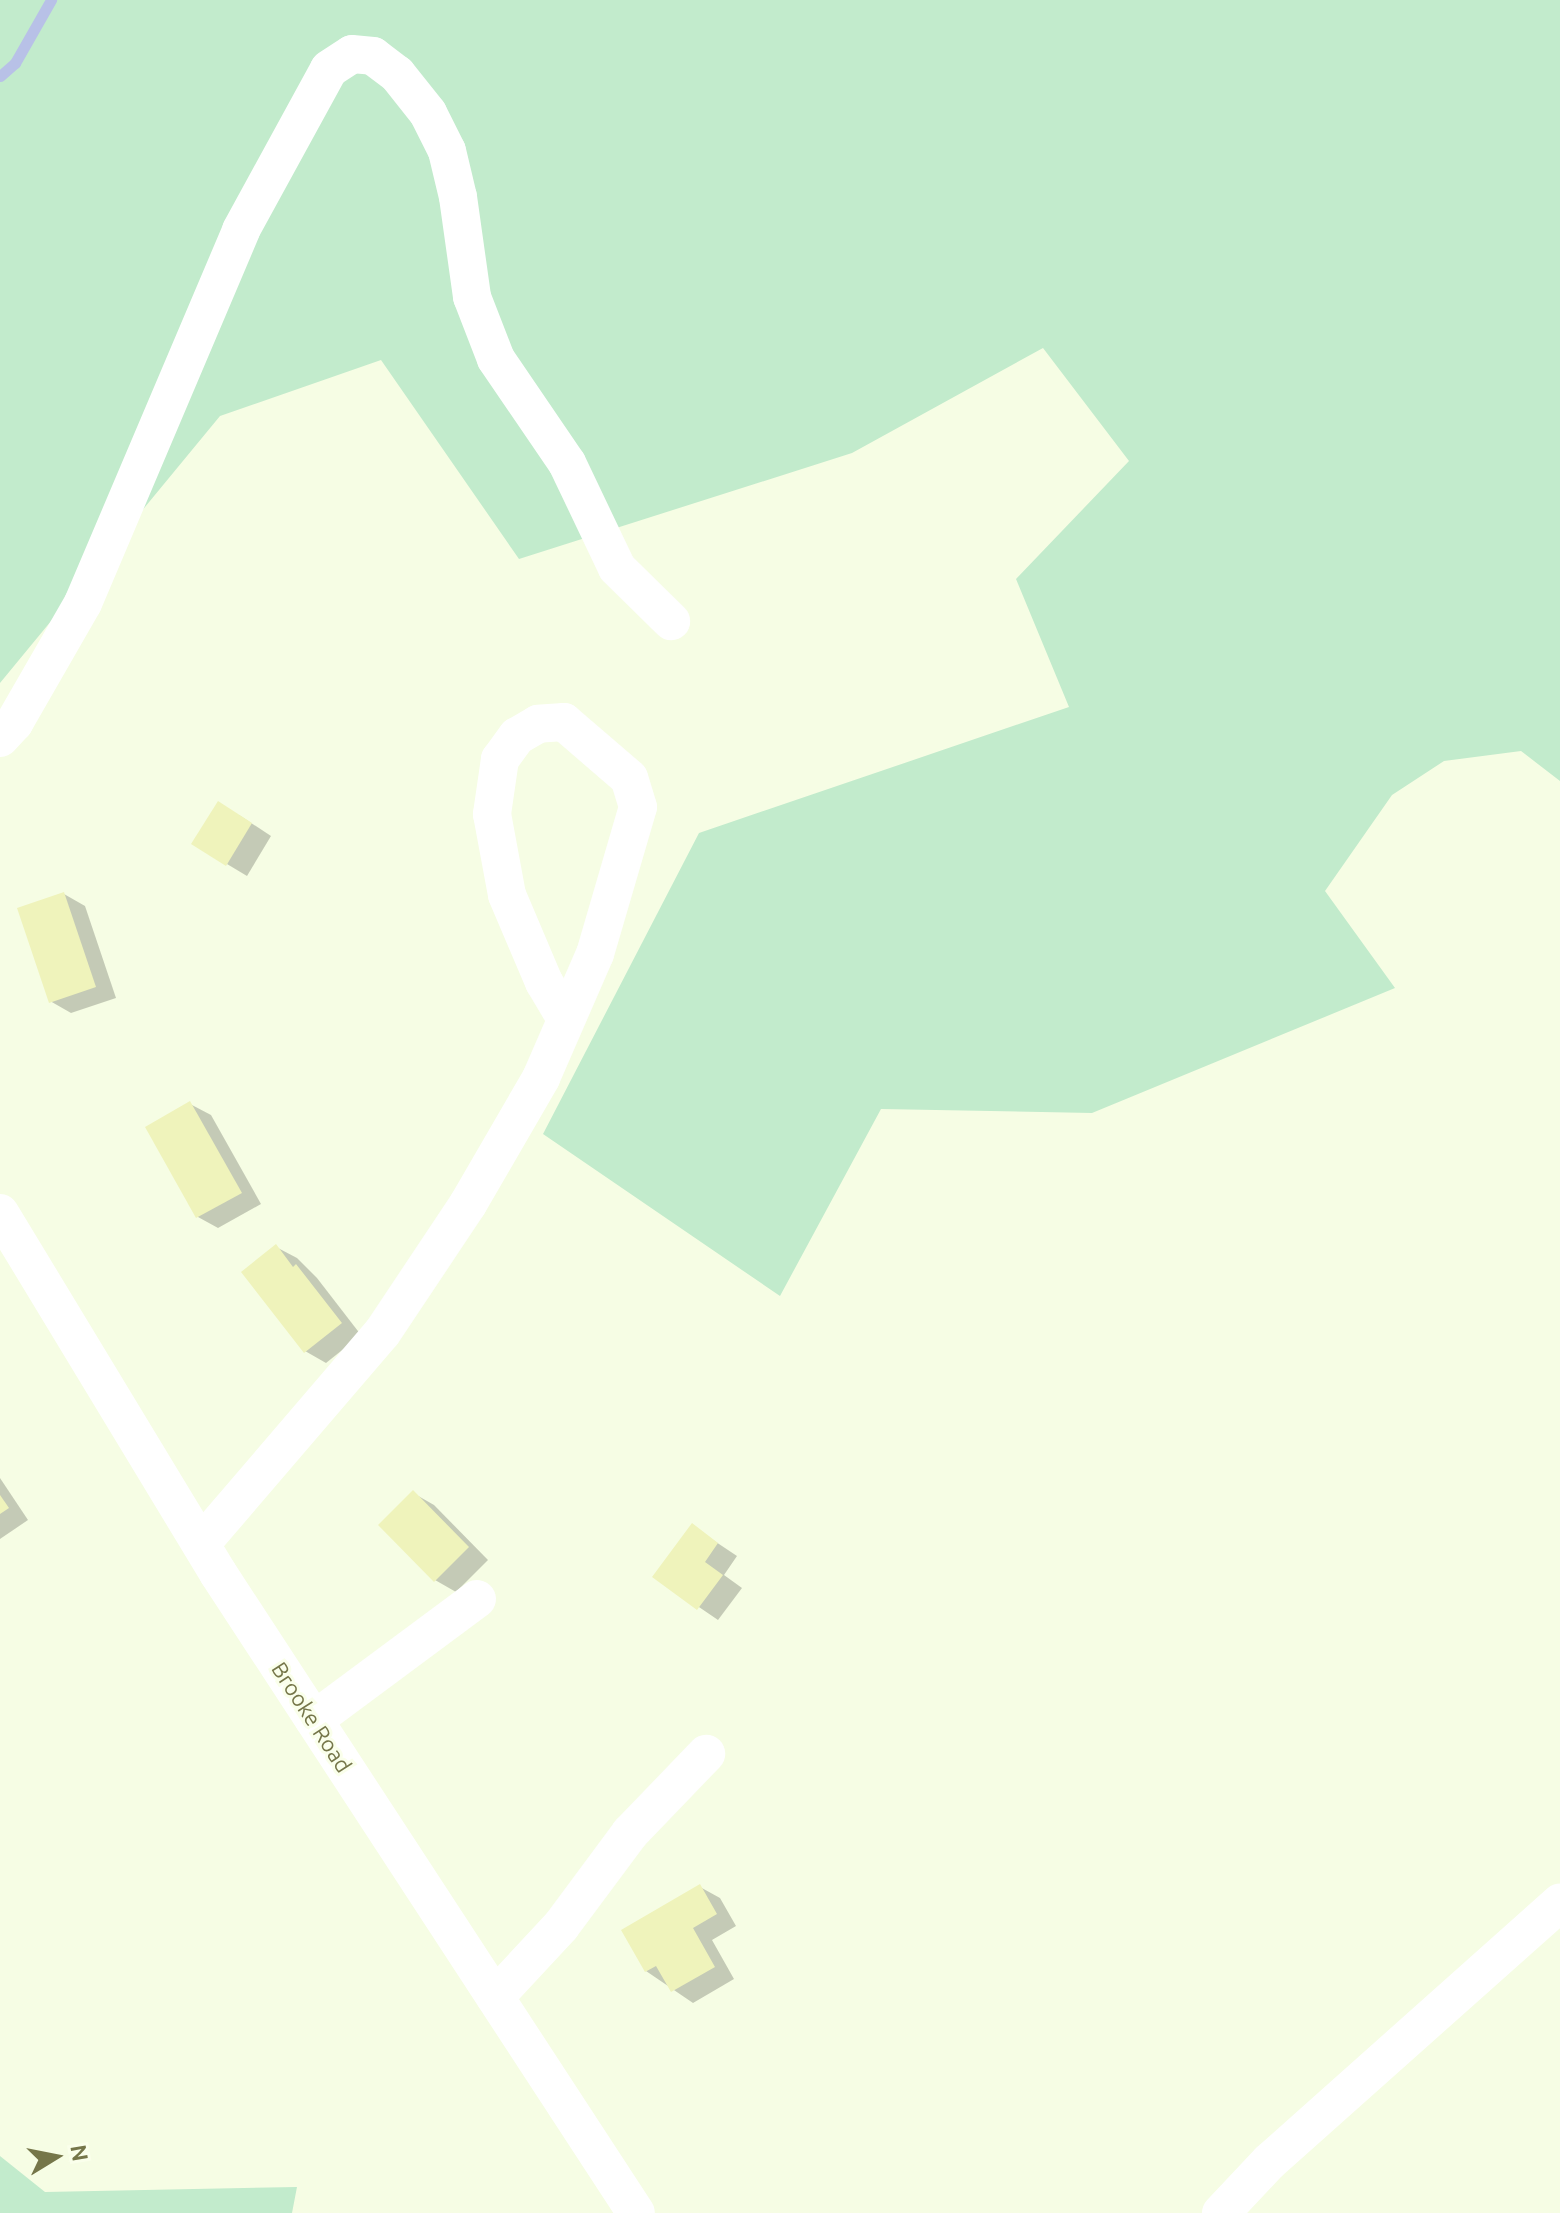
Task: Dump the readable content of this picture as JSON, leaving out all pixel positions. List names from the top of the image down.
{
  "streets": {
    "street": ["Brooke Road"]
  },
  "north": "right"
}
